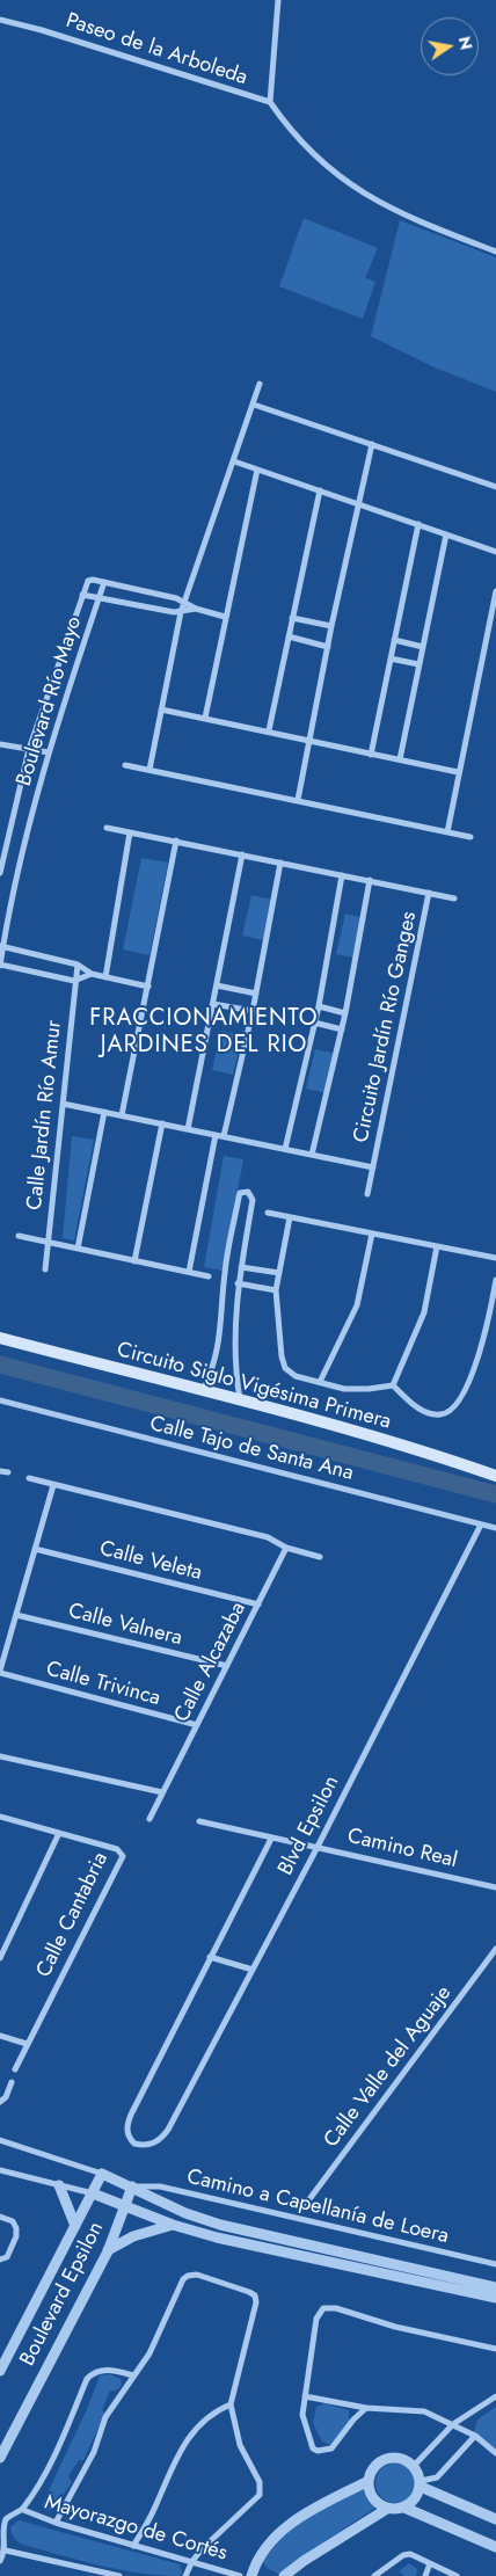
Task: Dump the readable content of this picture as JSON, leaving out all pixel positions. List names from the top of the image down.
{
  "streets": {
    "main road": ["Circuito Siglo Vigésima Primera"],
    "street": [
      "Paseo de la Arboleda",
      "Boulevard Río Mayo",
      "Circuito Jardín Río Ganges",
      "Calle Jardín Río Amur",
      "Calle Tajo de Santa Ana",
      "Calle Veleta",
      "Calle Valnera",
      "Calle Alcazaba",
      "Calle Trivinca",
      "Blvd Epsilon",
      "Camino Real",
      "Calle Cantabria",
      "Calle Valle del Aguaje",
      "Camino a Capellanía de Loera",
      "Boulevard Epsilon",
      "Mayorazgo de Cortés"
    ]
  },
  "crossings": [
    ["Circuito Jardín Río Ganges", "Calle Jardín Río Amur"],
    ["Calle Tajo de Santa Ana", "Blvd Epsilon"],
    ["Calle Veleta", "Calle Alcazaba"],
    ["Calle Valnera", "Calle Alcazaba"],
    ["Calle Alcazaba", "Calle Trivinca"],
    ["Blvd Epsilon", "Camino Real"],
    ["Camino a Capellanía de Loera", "Boulevard Epsilon"]
  ],
  "districts": ["FRACCIONAMIENTO JARDINES DEL RIO"],
  "north": "right"
}
